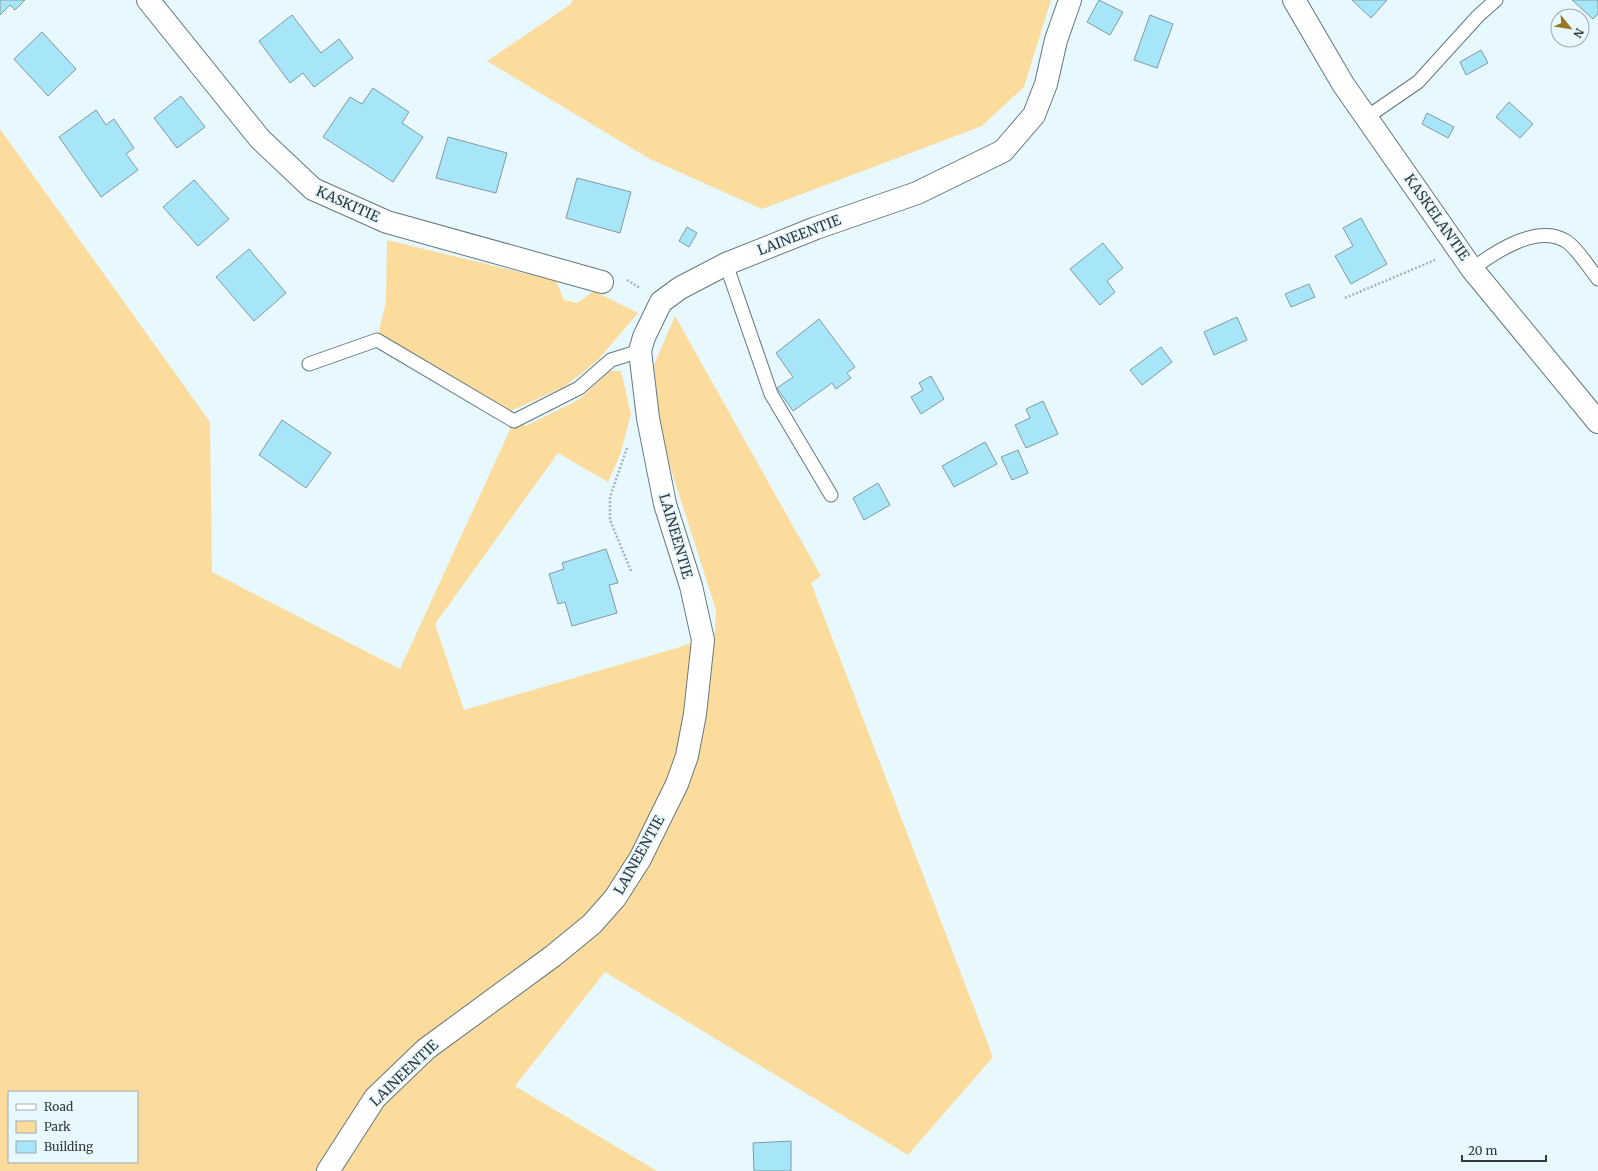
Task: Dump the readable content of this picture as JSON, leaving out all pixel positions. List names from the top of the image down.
{
  "streets": {
    "street": ["KASKITIE", "KASKELANTIE", "LAINEENTIE"]
  },
  "legend": ["Road", "Park", "Building"],
  "scale_bar": "20 m",
  "north": "bottom right"
}
